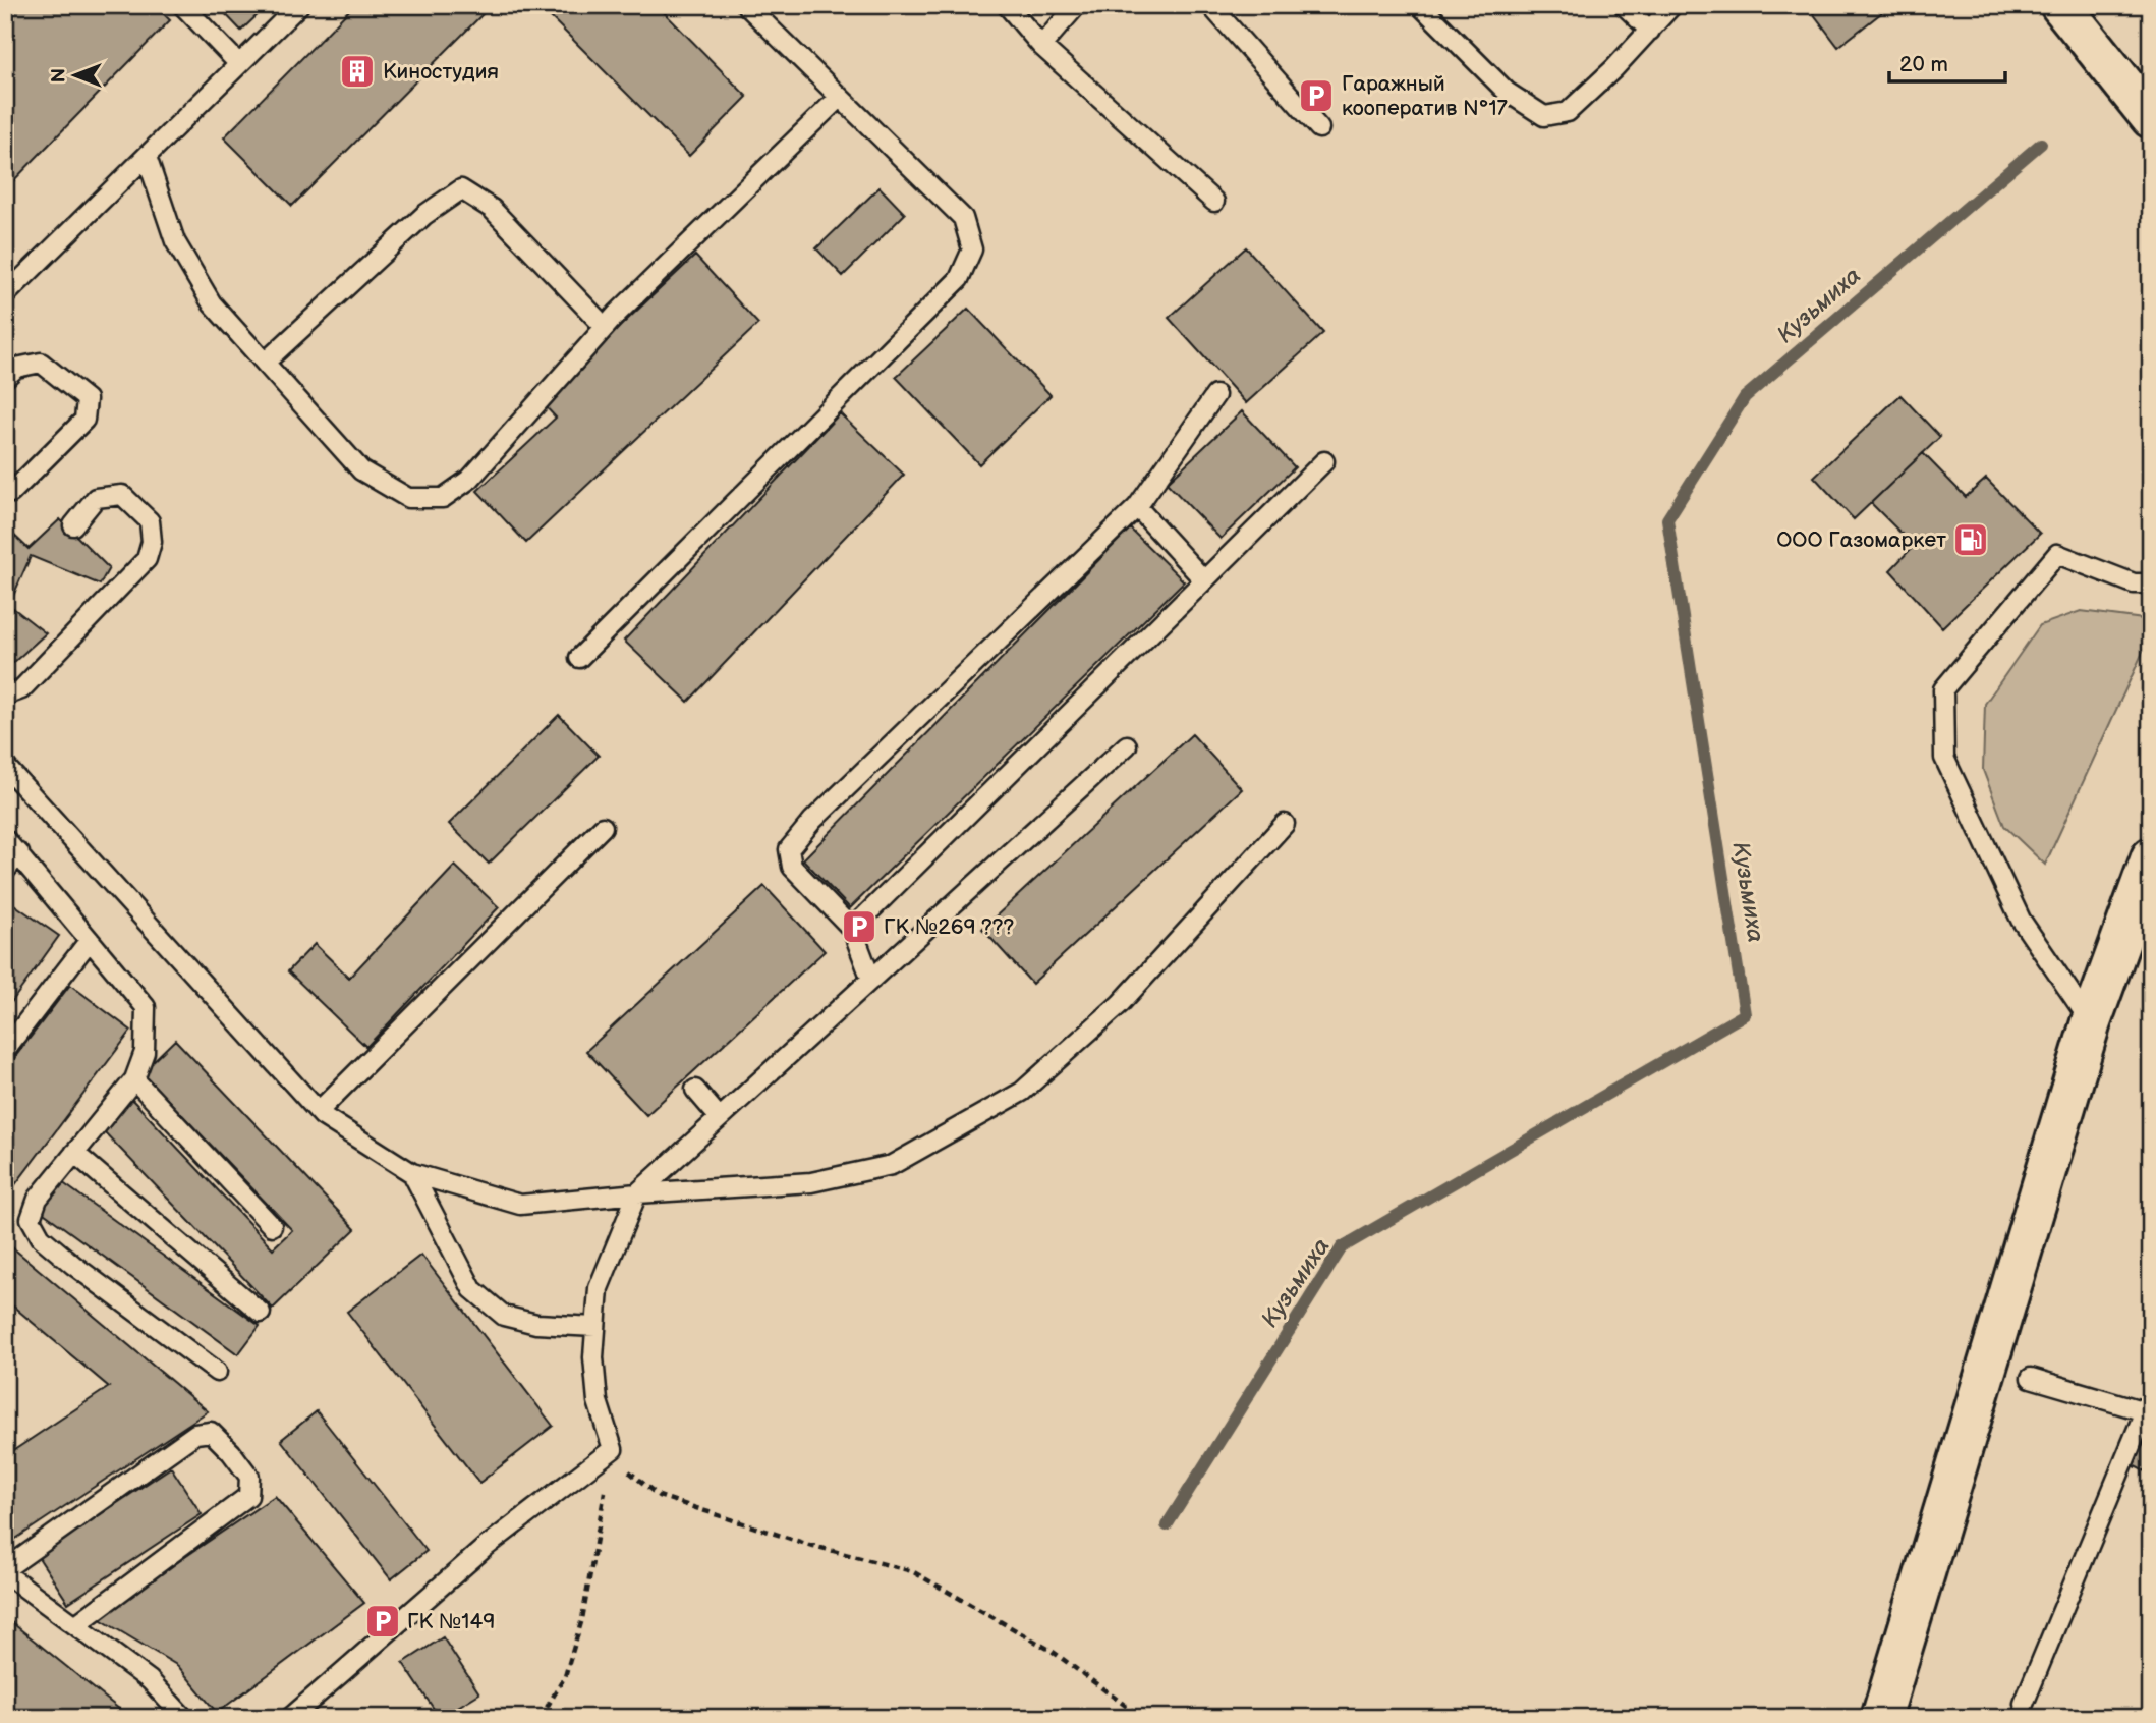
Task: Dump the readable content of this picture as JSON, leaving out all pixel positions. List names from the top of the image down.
{
  "water": ["Кузьмиха"],
  "places": {
    "building": ["Киностудия"],
    "parking": ["Гаражный кооператив N°17", "ГК №269 ???", "ГК №149"],
    "fuel station": ["ООО Газомаркет"]
  },
  "scale_bar": "20 m",
  "north": "left"
}
